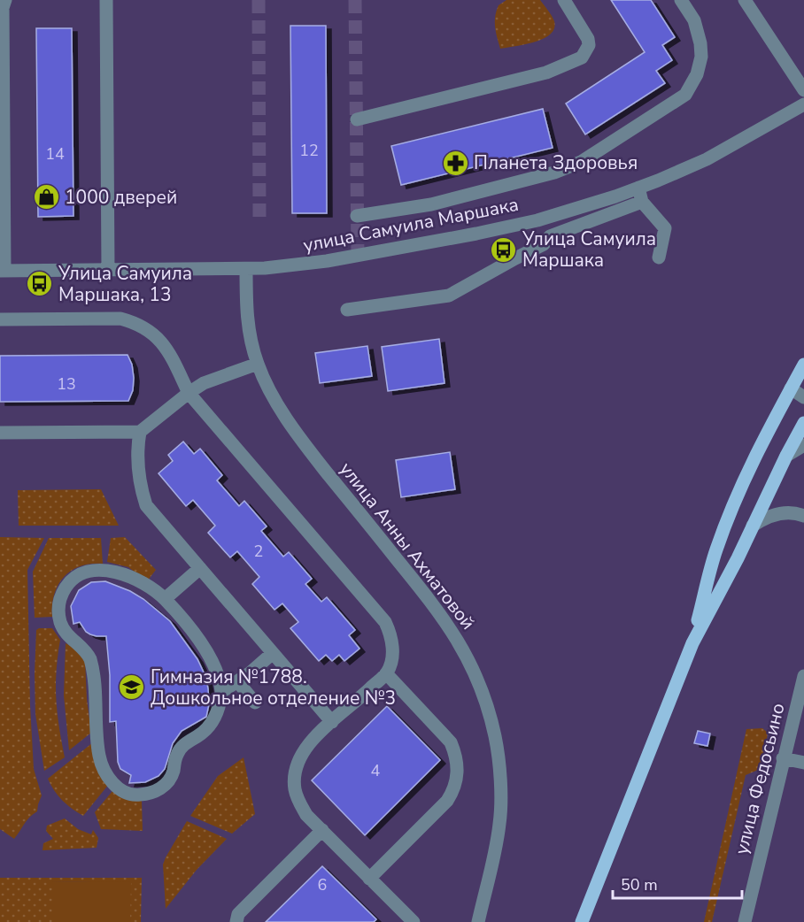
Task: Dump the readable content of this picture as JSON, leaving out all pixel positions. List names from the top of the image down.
{
  "streets": {
    "street": ["улица Самуила Маршака", "улица Анны Ахматовой", "улица Федосьино"]
  },
  "crossings": [
    ["улица Самуила Маршака", "улица Анны Ахматовой"]
  ],
  "places": {
    "pharmacy": ["Планета Здоровья"],
    "shop": ["1000 дверей"],
    "bus stop": ["Улица Самуила Маршака", "Улица Самуила Маршака, 13"],
    "school or university": ["Гимназия №1788. Дошкольное отделение №3"]
  },
  "house_numbers": [
    "12",
    "14",
    "13",
    "2",
    "4",
    "6"
  ],
  "scale_bar": "50 m"
}
